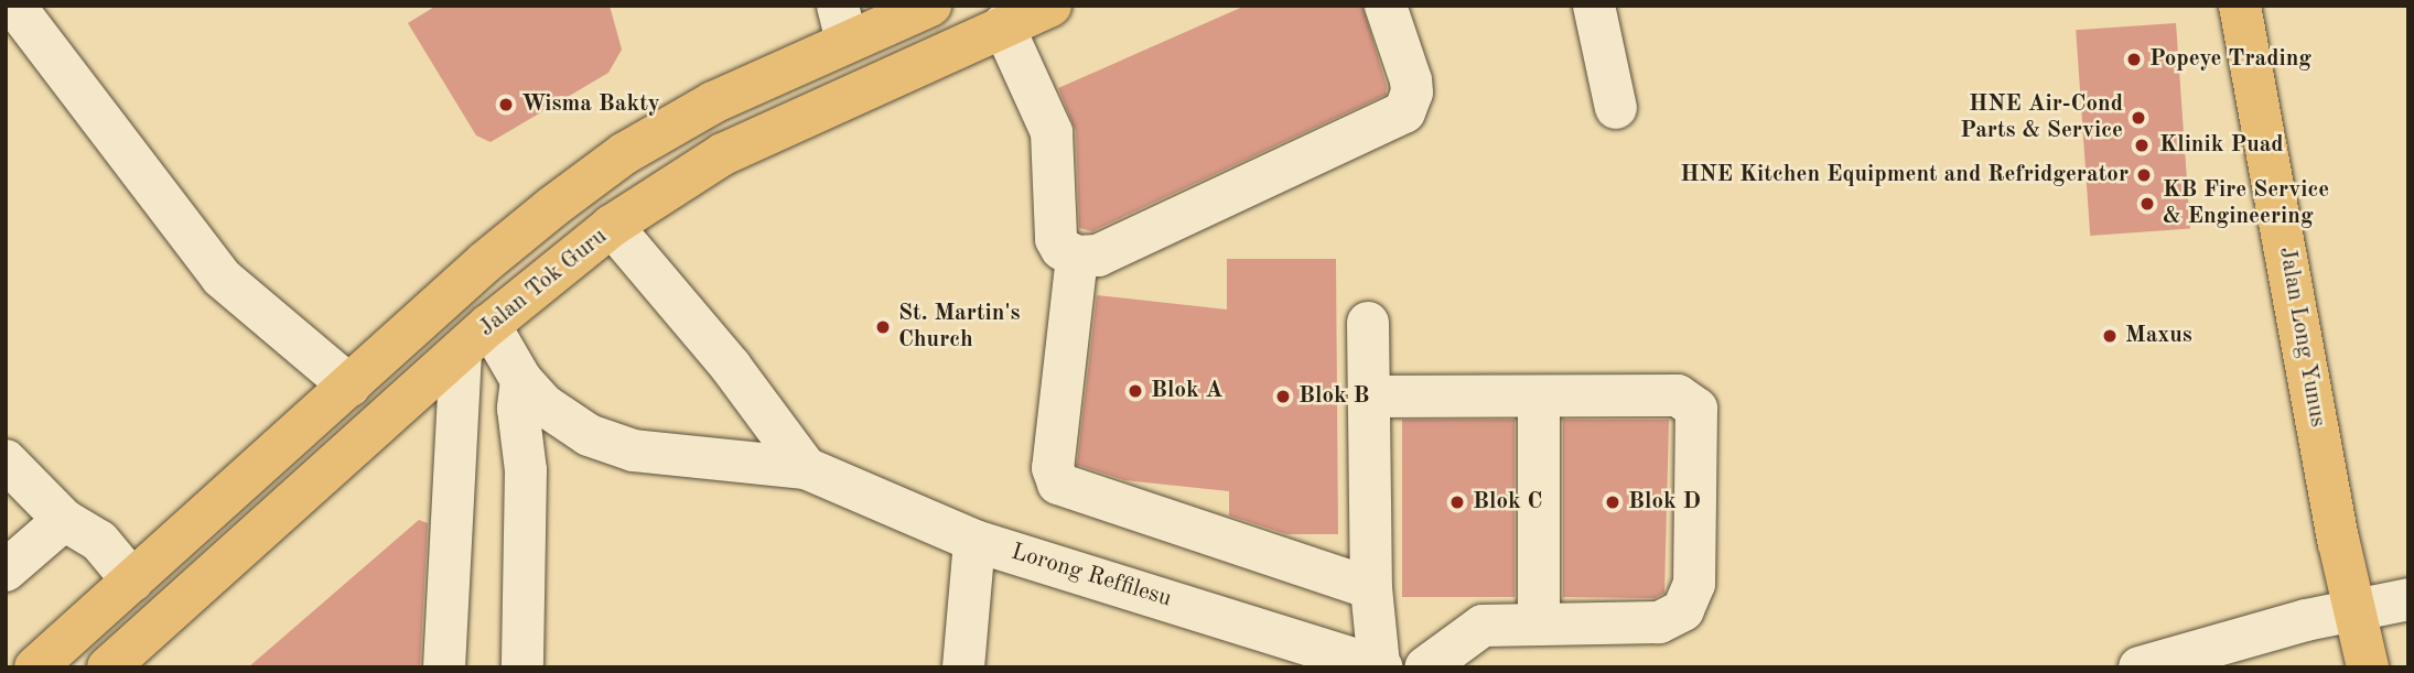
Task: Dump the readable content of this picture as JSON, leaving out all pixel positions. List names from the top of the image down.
{
  "streets": {
    "main road": ["Jalan Tok Guru", "Jalan Long Yunus"],
    "street": ["Lorong Reffilesu"]
  },
  "crossings": [
    ["Jalan Tok Guru", "Lorong Reffilesu"]
  ],
  "places": [
    "Popeye Trading",
    "Wisma Bakty",
    "HNE Air-Cond Parts & Service",
    "Klinik Puad",
    "HNE Kitchen Equipment and Refridgerator",
    "KB Fire Service & Engineering",
    "St. Martin's Church",
    "Maxus",
    "Blok A",
    "Blok B",
    "Blok C",
    "Blok D"
  ]
}
